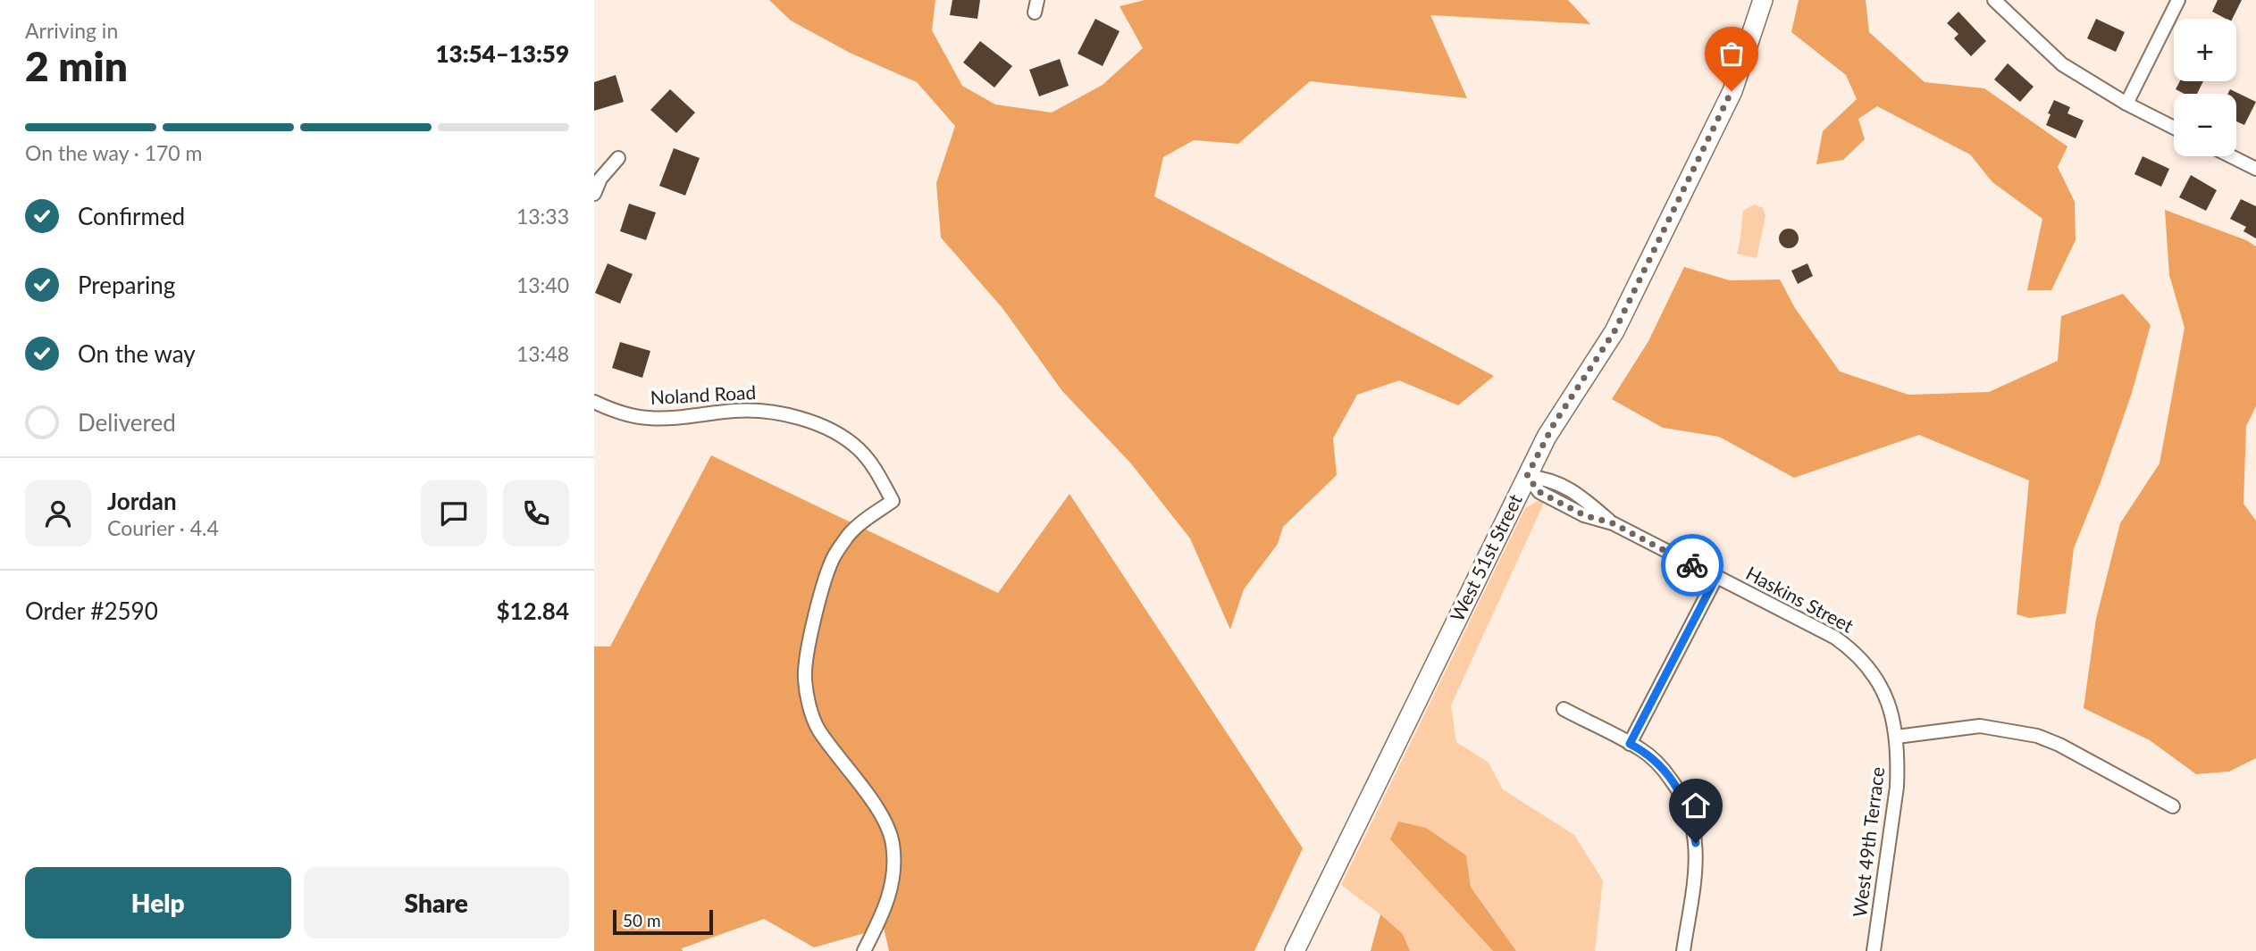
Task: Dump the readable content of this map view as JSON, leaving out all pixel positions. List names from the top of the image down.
{
  "streets": {
    "street": [
      "Noland Road",
      "West 51st Street",
      "Haskins Street",
      "West 49th Terrace"
    ]
  },
  "crossings": [
    ["West 51st Street", "Haskins Street"],
    ["Haskins Street", "West 49th Terrace"]
  ],
  "scale_bar": "50 m",
  "page": {
    "heading": ["2 min", "Arriving in", "13:54–13:59"],
    "panel": [
      "Jordan",
      "Courier · 4.4",
      "Order #2590",
      "$12.84"
    ],
    "map_buttons": ["+", "−"],
    "bar": "On the way · 170 m",
    "list": [
      ["Confirmed", "13:33"],
      ["Preparing", "13:40"],
      ["On the way", "13:48"],
      "Delivered"
    ],
    "buttons": ["Help", "Share"],
    "scale": "50 m"
  }
}
